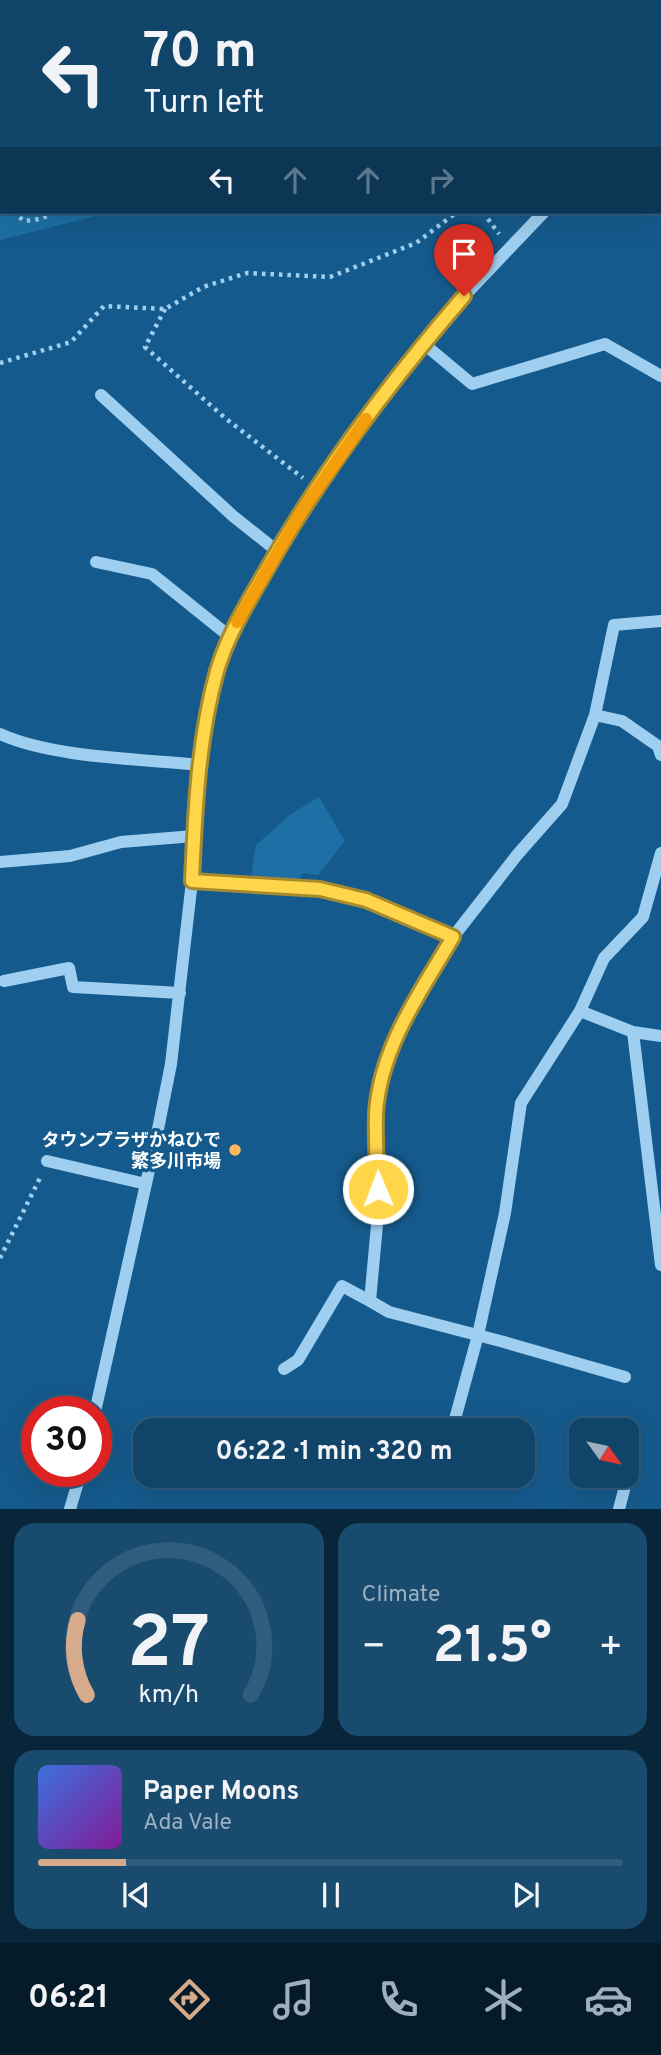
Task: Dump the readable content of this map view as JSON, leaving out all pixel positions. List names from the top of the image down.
{
  "places": ["タウンプラザかねひで 繁多川市場"],
  "north": "bottom right",
  "page": {
    "turn": ["70 m", "Turn left"],
    "limit": "30",
    "trip": "06:22 · 1 min · 320 m",
    "tile": "Climate",
    "heat": ["−", "21.5°", "+"],
    "song": ["Paper Moons", "Ada Vale"],
    "tabs": "06:21",
    "gauge": ["27", "km/h"]
  }
}
